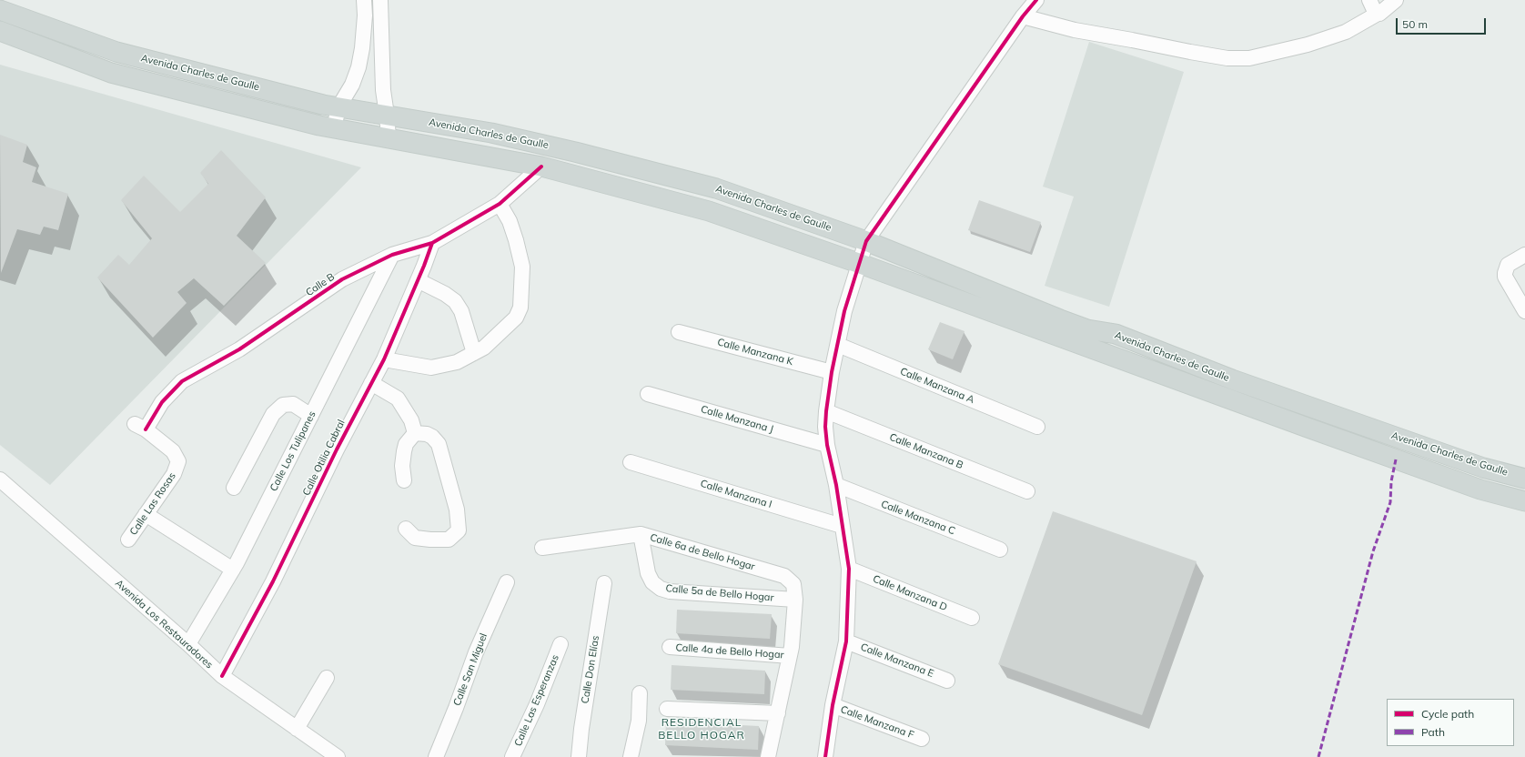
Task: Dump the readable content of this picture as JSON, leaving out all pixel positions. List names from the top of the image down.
{
  "streets": {
    "main road": ["Avenida Charles de Gaulle"],
    "street": [
      "Calle B",
      "Calle Manzana K",
      "Calle Manzana A",
      "Calle Manzana J",
      "Calle Los Tulipanes",
      "Calle Manzana B",
      "Calle Otilia Cabral",
      "Calle Manzana I",
      "Calle Las Rosas",
      "Calle Manzana C",
      "Calle 6a de Bello Hogar",
      "Calle 5a de Bello Hogar",
      "Calle Manzana D",
      "Avenida Los Restauradores",
      "Calle 4a de Bello Hogar",
      "Calle Manzana E",
      "Calle San Miguel",
      "Calle Don Elías",
      "Calle Las Esperanzas",
      "Calle Manzana F"
    ]
  },
  "crossings": [
    ["Avenida Charles de Gaulle", "Calle B"],
    ["Calle B", "Calle Los Tulipanes"],
    ["Calle B", "Calle Otilia Cabral"],
    ["Calle B", "Calle Las Rosas"],
    ["Calle Los Tulipanes", "Avenida Los Restauradores"],
    ["Calle Otilia Cabral", "Avenida Los Restauradores"],
    ["Calle 6a de Bello Hogar", "Calle 5a de Bello Hogar"]
  ],
  "districts": ["RESIDENCIAL BELLO HOGAR"],
  "legend": ["Cycle path", "Path"],
  "scale_bar": "50 m"
}
